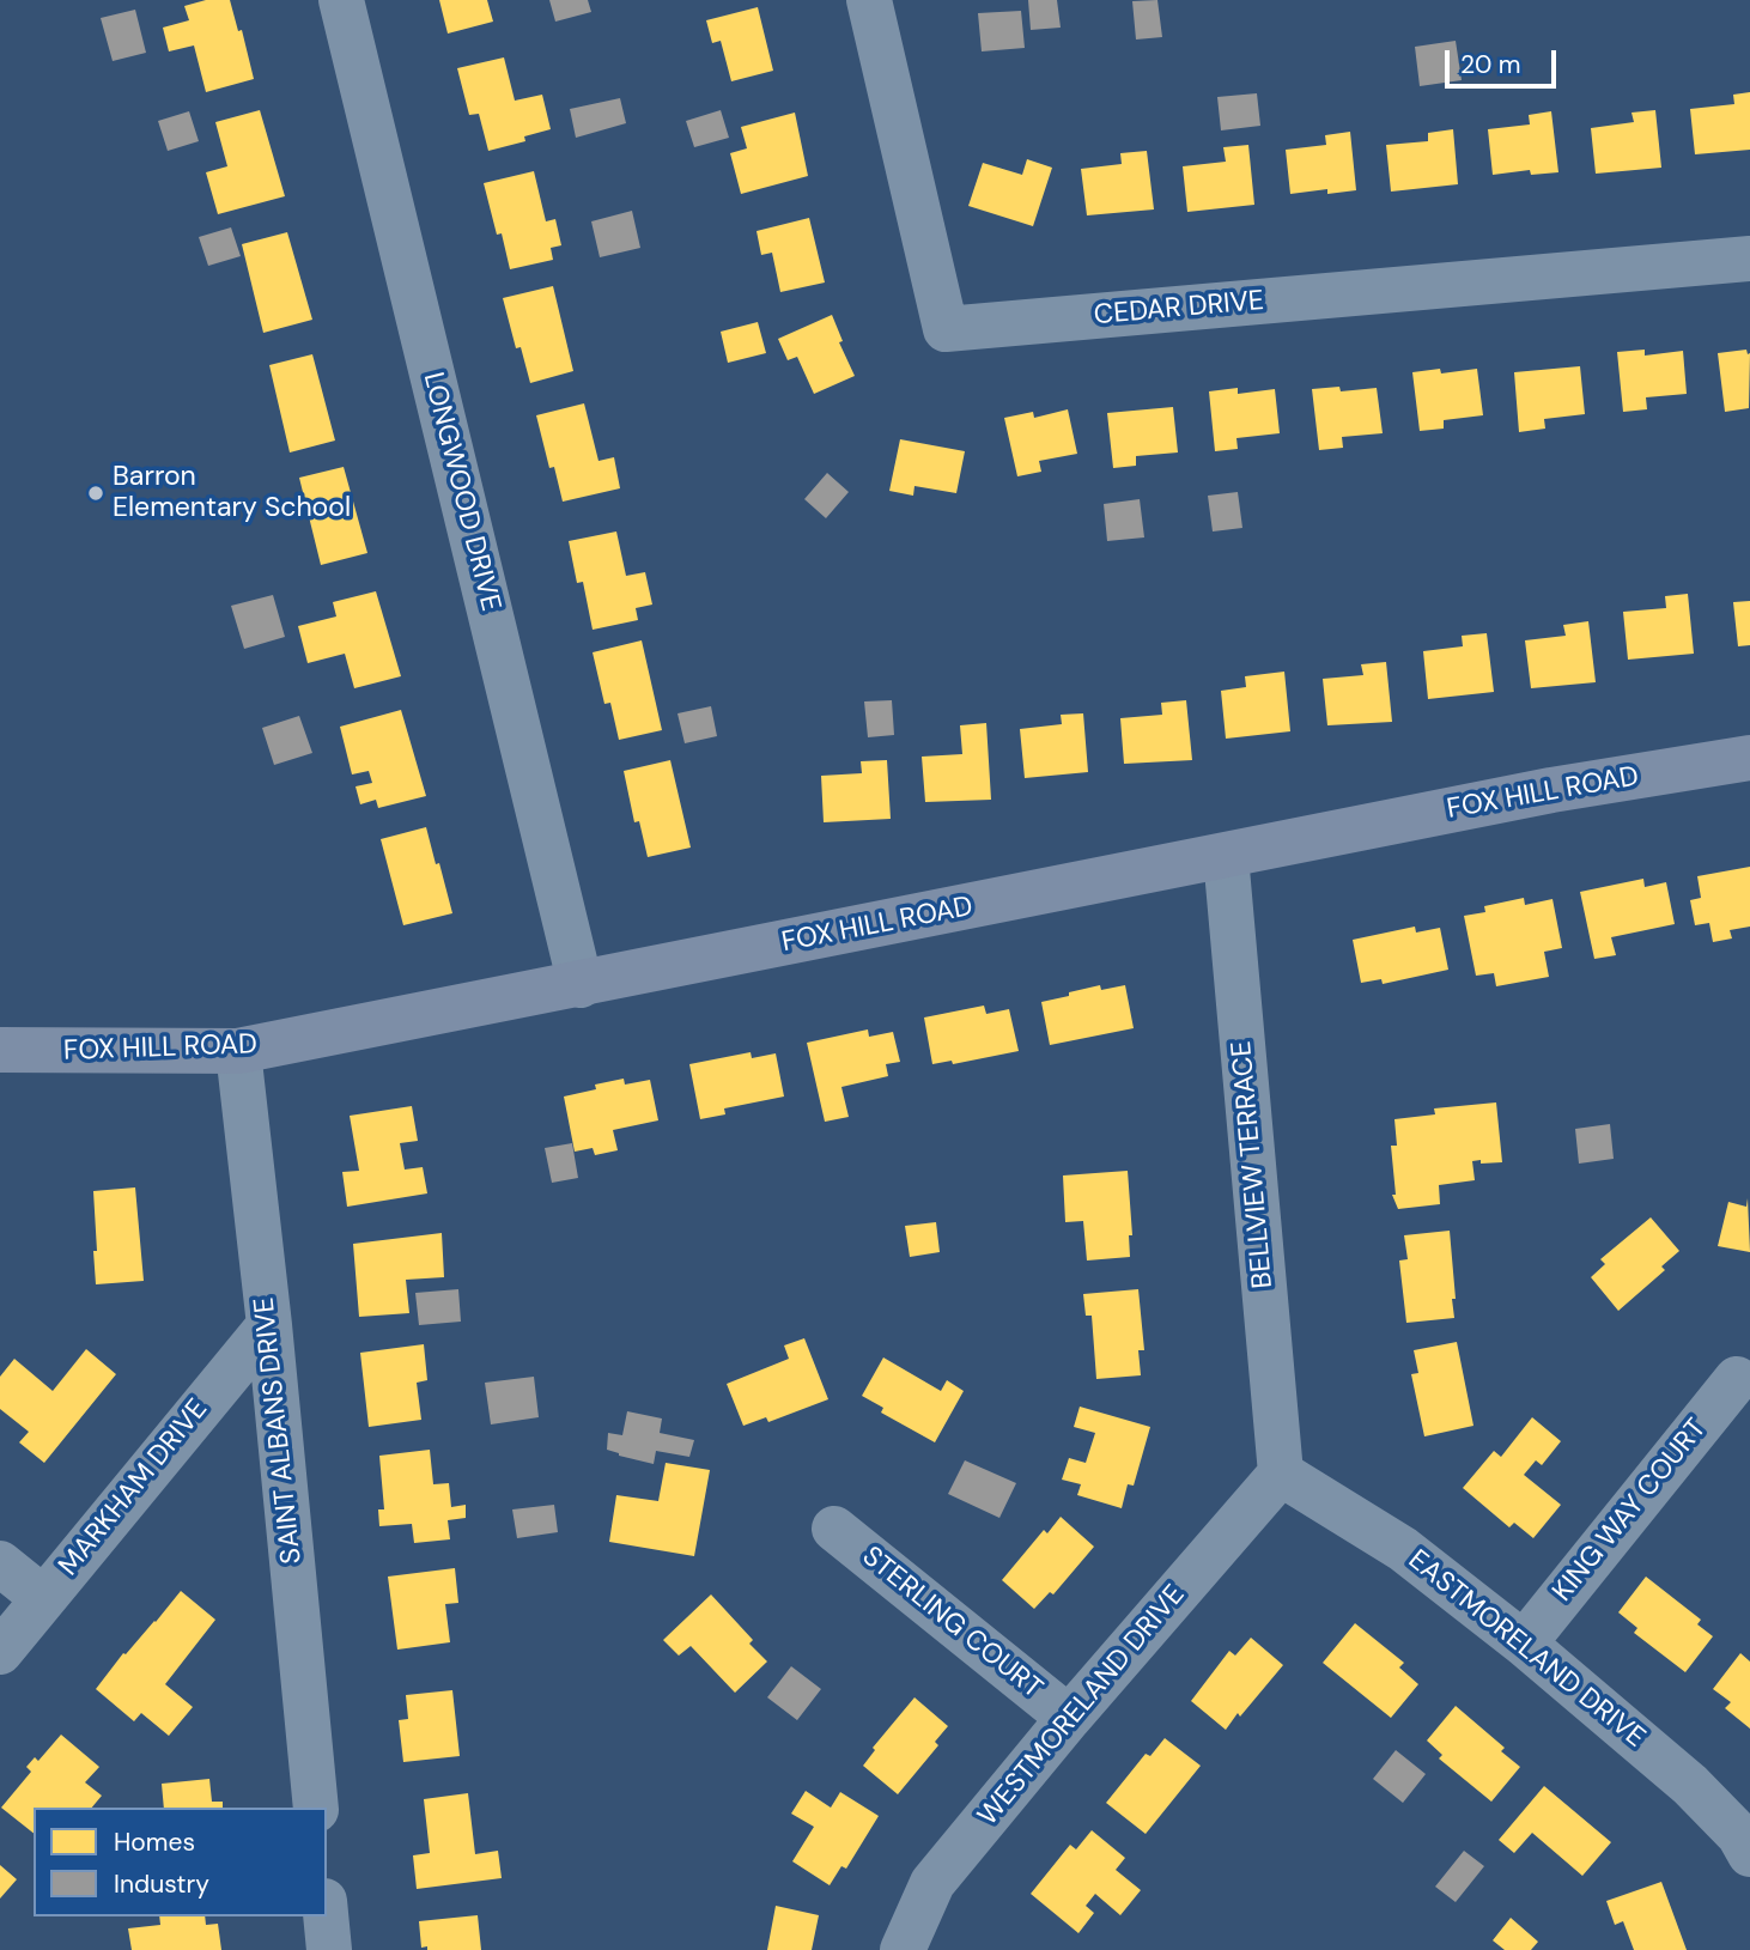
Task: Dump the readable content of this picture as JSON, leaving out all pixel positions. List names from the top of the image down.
{
  "streets": {
    "main road": ["FOX HILL ROAD"],
    "street": [
      "CEDAR DRIVE",
      "LONGWOOD DRIVE",
      "BELLVIEW TERRACE",
      "SAINT ALBANS DRIVE",
      "MARKHAM DRIVE",
      "KING WAY COURT",
      "STERLING COURT",
      "EASTMORELAND DRIVE",
      "WESTMORELAND DRIVE"
    ]
  },
  "crossings": [
    ["LONGWOOD DRIVE", "FOX HILL ROAD"],
    ["FOX HILL ROAD", "BELLVIEW TERRACE"],
    ["FOX HILL ROAD", "SAINT ALBANS DRIVE"],
    ["BELLVIEW TERRACE", "EASTMORELAND DRIVE"],
    ["BELLVIEW TERRACE", "WESTMORELAND DRIVE"],
    ["SAINT ALBANS DRIVE", "MARKHAM DRIVE"],
    ["KING WAY COURT", "EASTMORELAND DRIVE"],
    ["STERLING COURT", "WESTMORELAND DRIVE"],
    ["EASTMORELAND DRIVE", "WESTMORELAND DRIVE"]
  ],
  "places": ["Barron Elementary School"],
  "legend": ["Homes", "Industry"],
  "scale_bar": "20 m"
}
